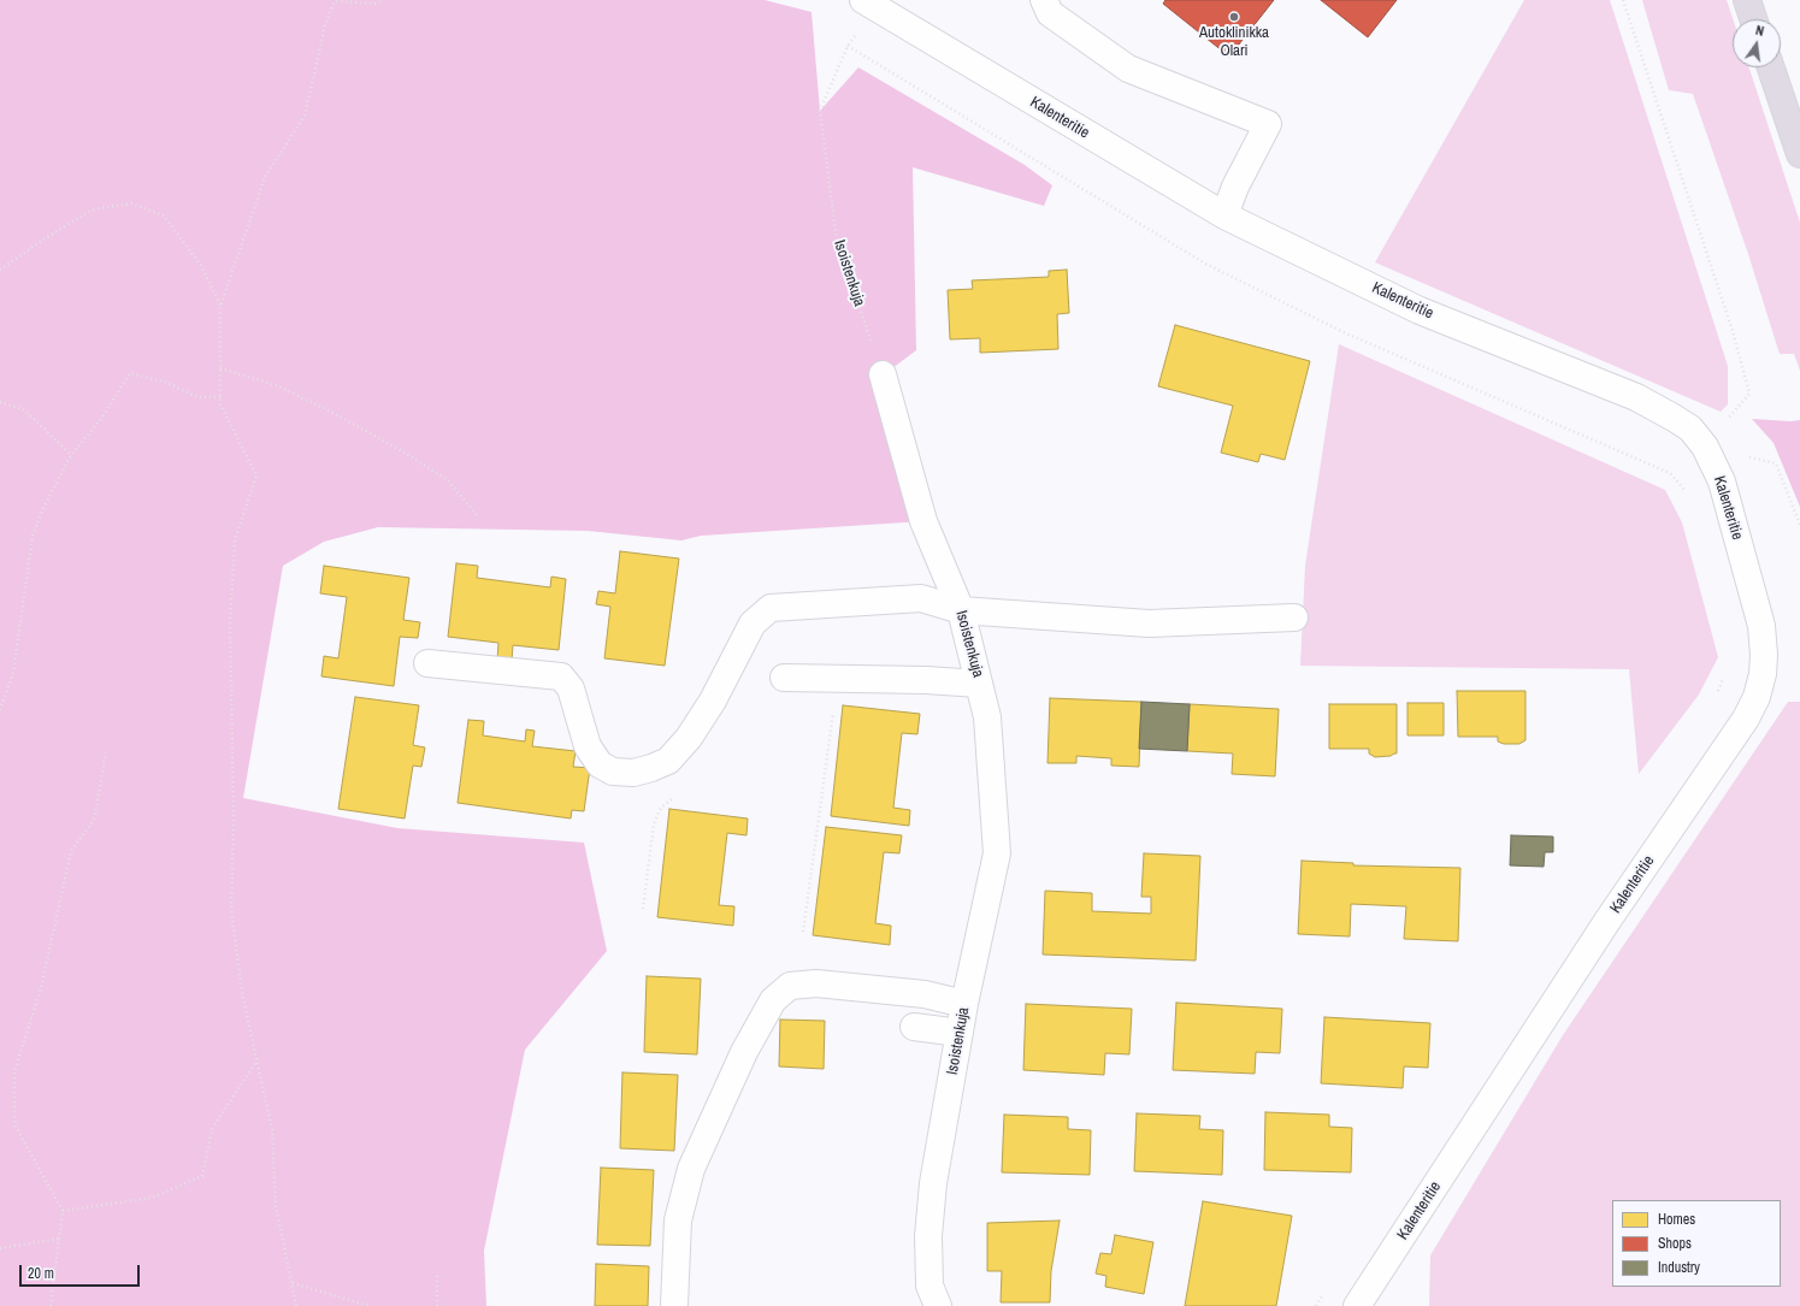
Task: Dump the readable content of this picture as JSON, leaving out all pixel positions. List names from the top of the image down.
{
  "streets": {
    "street": ["Kalenteritie", "Isoistenkuja"]
  },
  "crossings": [
    ["Kalenteritie", "Isoistenkuja"]
  ],
  "places": ["Autoklinikka Olari"],
  "legend": ["Homes", "Shops", "Industry"],
  "scale_bar": "20 m",
  "north": "top"
}
